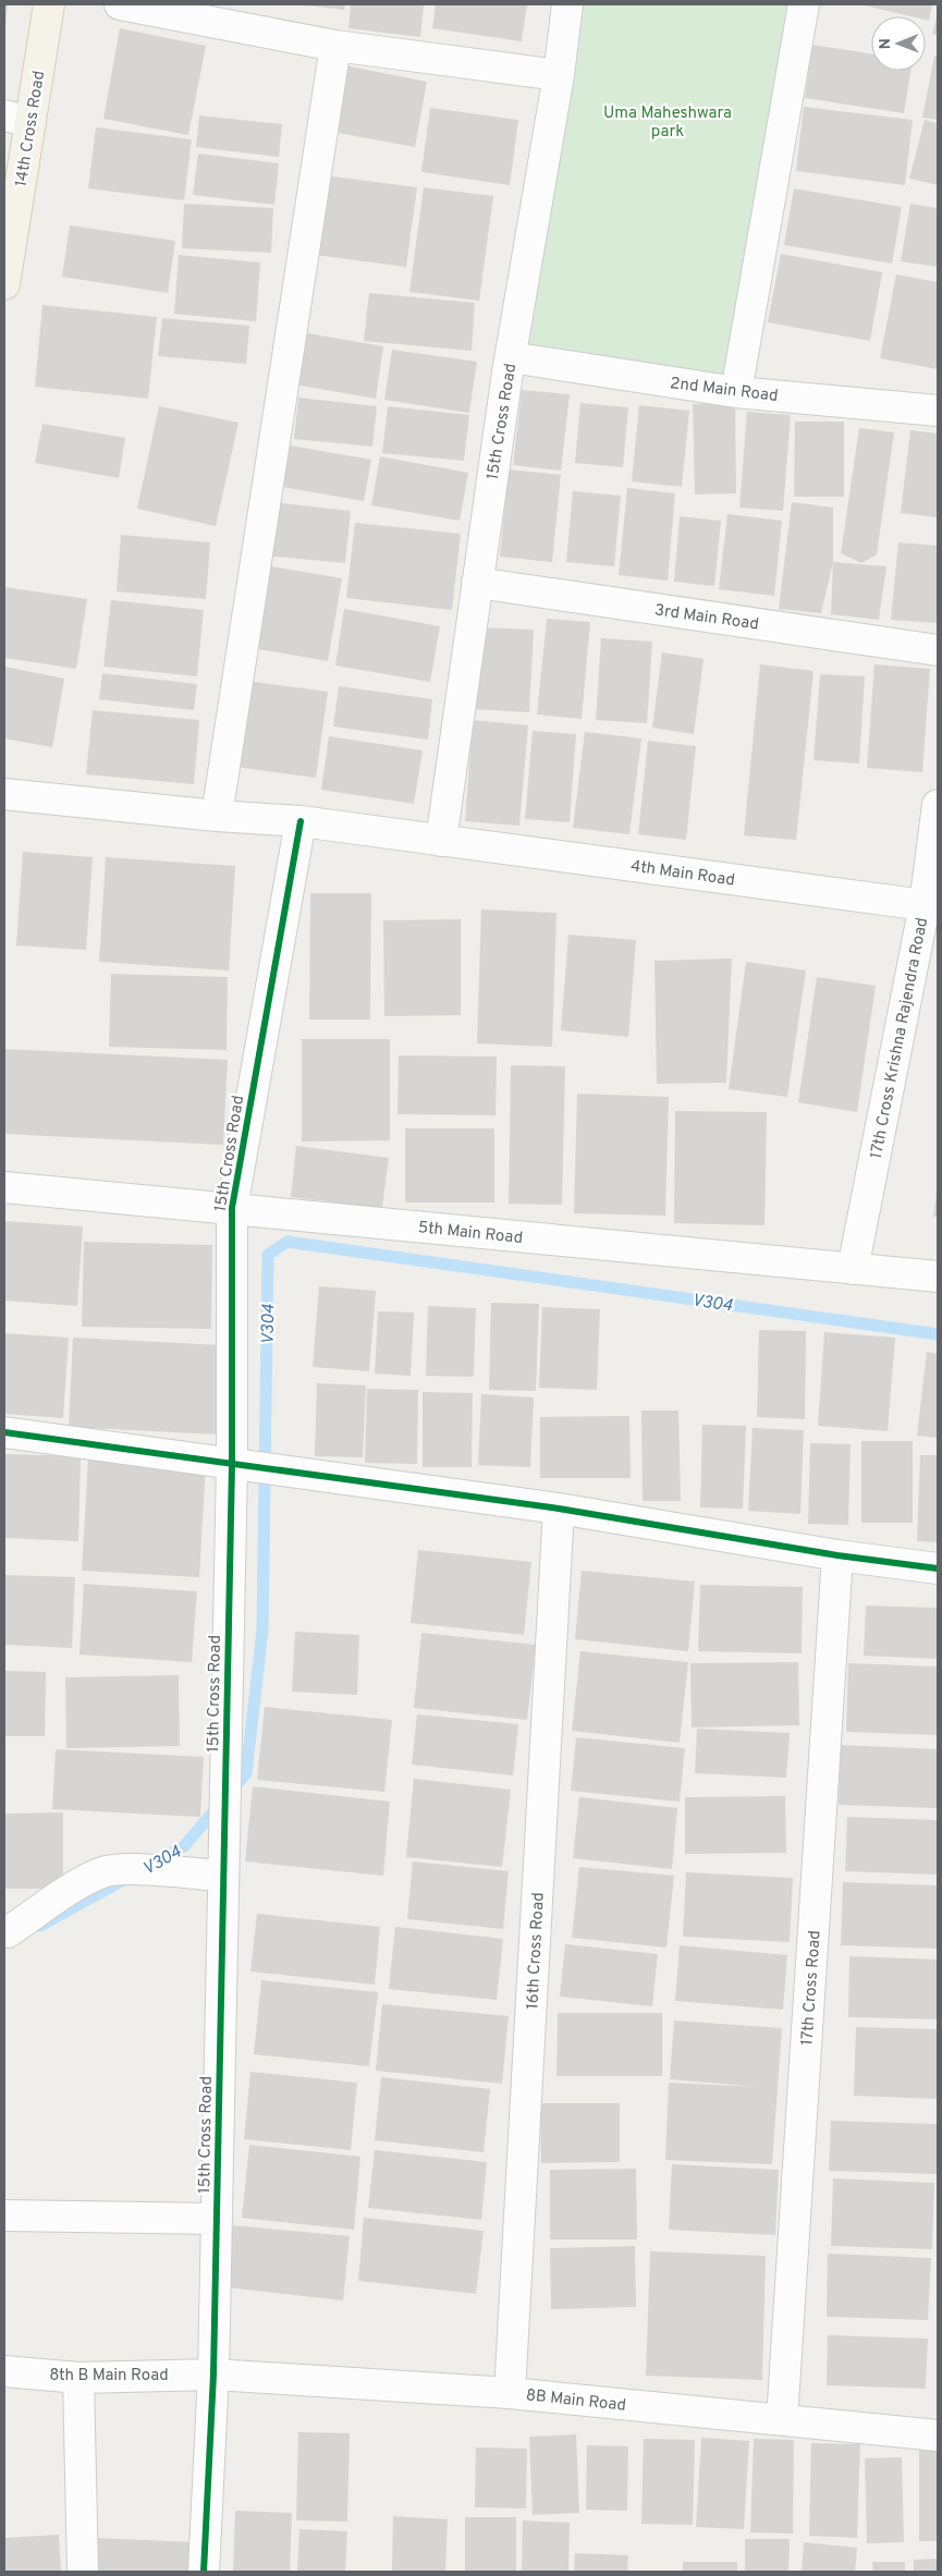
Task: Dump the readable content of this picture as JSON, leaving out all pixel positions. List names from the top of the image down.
{
  "streets": {
    "main road": ["14th Cross Road"],
    "street": [
      "2nd Main Road",
      "15th Cross Road",
      "3rd Main Road",
      "4th Main Road",
      "17th Cross Krishna Rajendra Road",
      "5th Main Road",
      "16th Cross Road",
      "17th Cross Road",
      "8th B Main Road",
      "8B Main Road"
    ]
  },
  "crossings": [
    ["2nd Main Road", "15th Cross Road"],
    ["15th Cross Road", "3rd Main Road"],
    ["15th Cross Road", "4th Main Road"],
    ["15th Cross Road", "5th Main Road"],
    ["15th Cross Road", "8th B Main Road"],
    ["15th Cross Road", "8B Main Road"],
    ["4th Main Road", "17th Cross Krishna Rajendra Road"],
    ["17th Cross Krishna Rajendra Road", "5th Main Road"],
    ["16th Cross Road", "8B Main Road"],
    ["17th Cross Road", "8B Main Road"],
    ["8th B Main Road", "8B Main Road"]
  ],
  "water": ["V304"],
  "parks": ["Uma Maheshwara park"],
  "north": "left"
}
